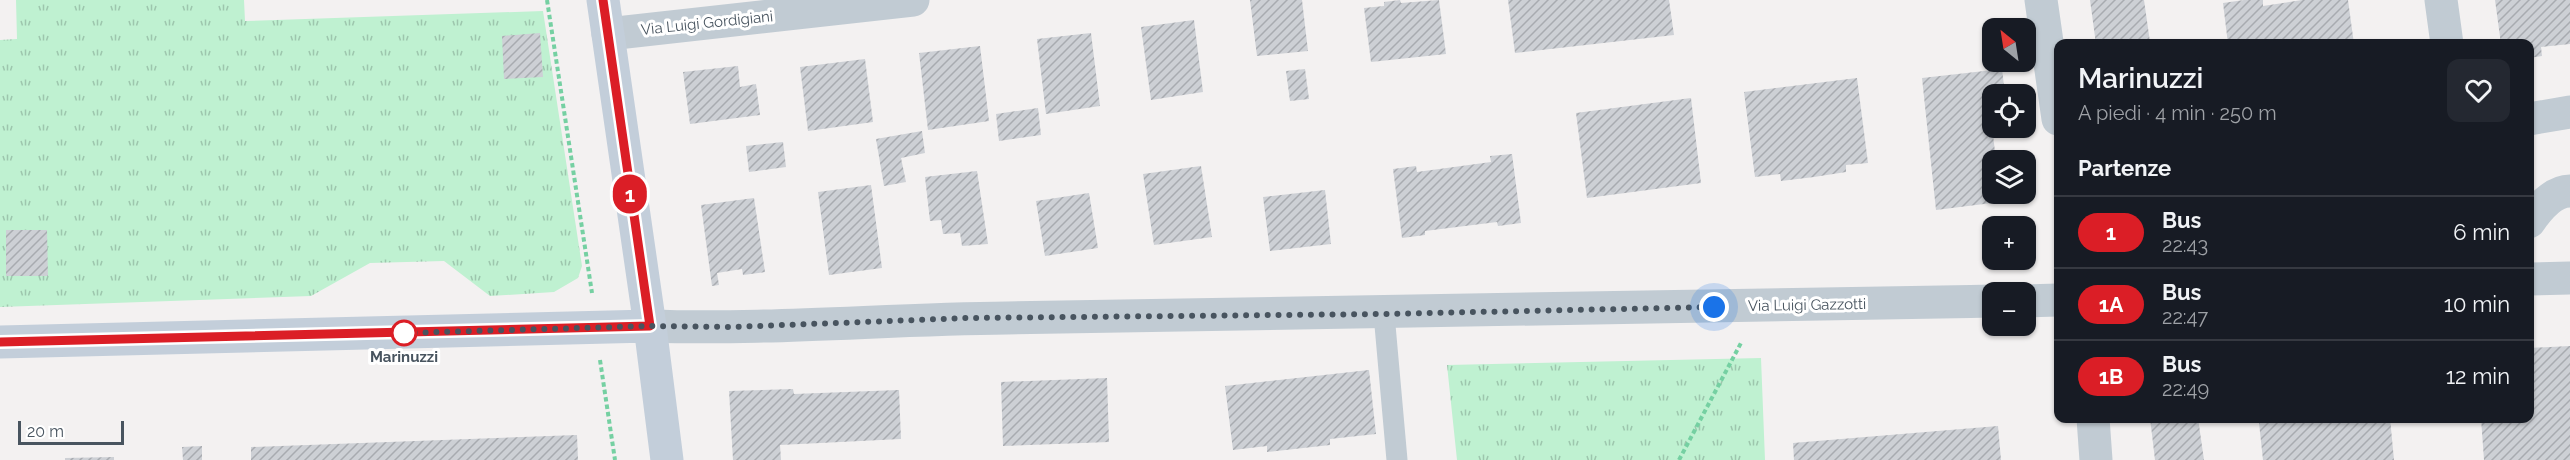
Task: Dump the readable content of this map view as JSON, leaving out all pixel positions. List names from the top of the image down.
{
  "streets": {
    "street": ["Via Luigi Gordigiani", "Via Luigi Gazzotti"]
  },
  "places": ["Marinuzzi"],
  "lines": ["bus line 1"],
  "scale_bar": "20 m",
  "north": "top left",
  "page": {
    "on_map": "1",
    "map_buttons": ["+", "−"],
    "heading": [
      ["Marinuzzi", "A piedi · 4 min · 250 m"],
      "Partenze"
    ],
    "list": [
      {
        "mark": "1",
        "name": "Bus",
        "note": "22:43",
        "value": "6 min"
      },
      {
        "mark": "1A",
        "name": "Bus",
        "note": "22:47",
        "value": "10 min"
      },
      {
        "mark": "1B",
        "name": "Bus",
        "note": "22:49",
        "value": "12 min"
      }
    ],
    "scale": "20 m"
  }
}
